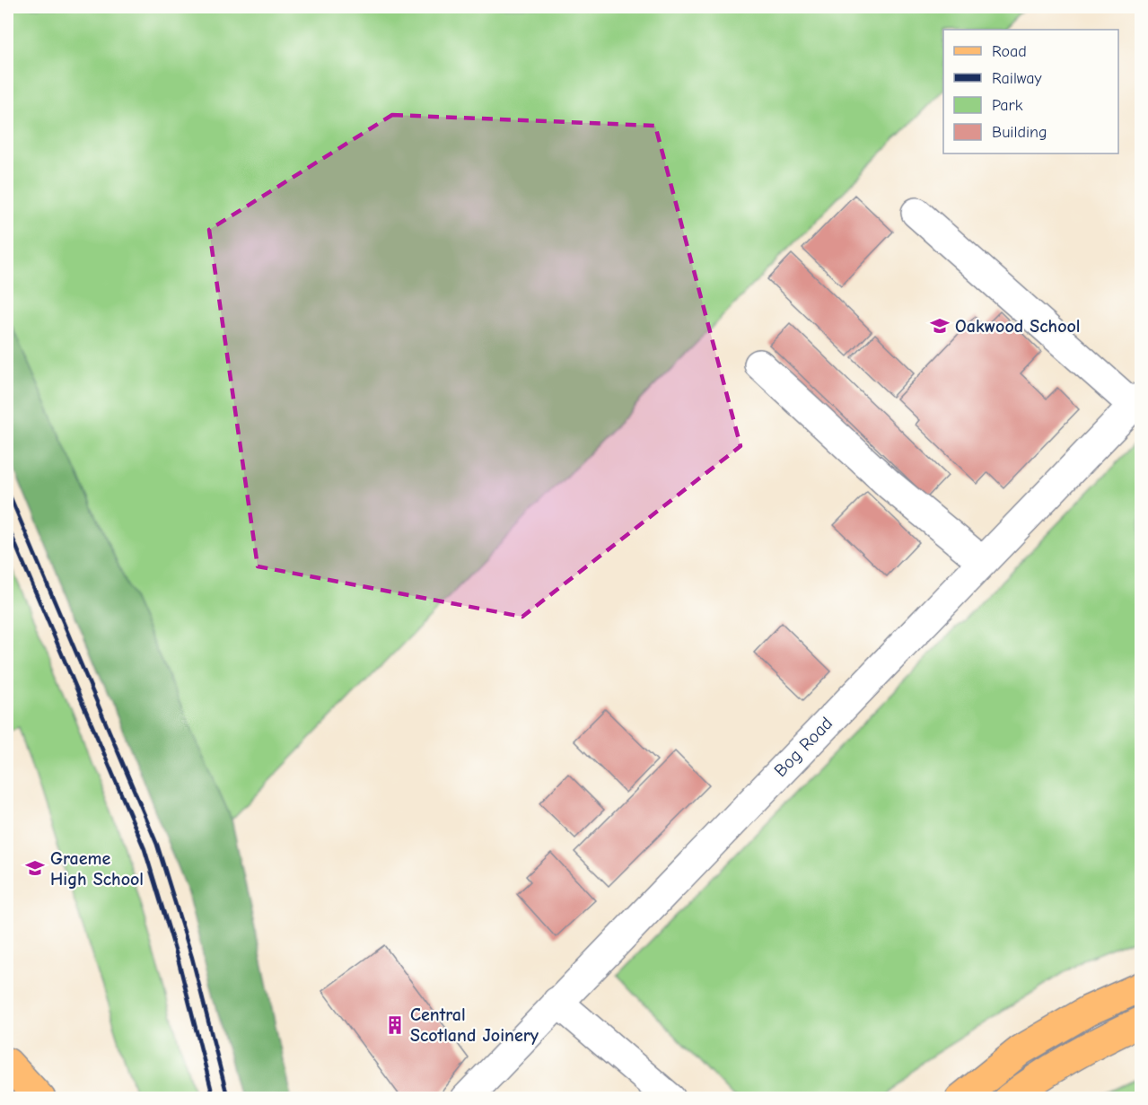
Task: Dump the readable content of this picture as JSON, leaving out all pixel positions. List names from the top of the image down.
{
  "streets": {
    "street": ["Bog Road"]
  },
  "places": {
    "school or university": ["Oakwood School", "Graeme High School"],
    "building": ["Central Scotland Joinery"]
  },
  "legend": [
    "Road",
    "Railway",
    "Park",
    "Building"
  ]
}
